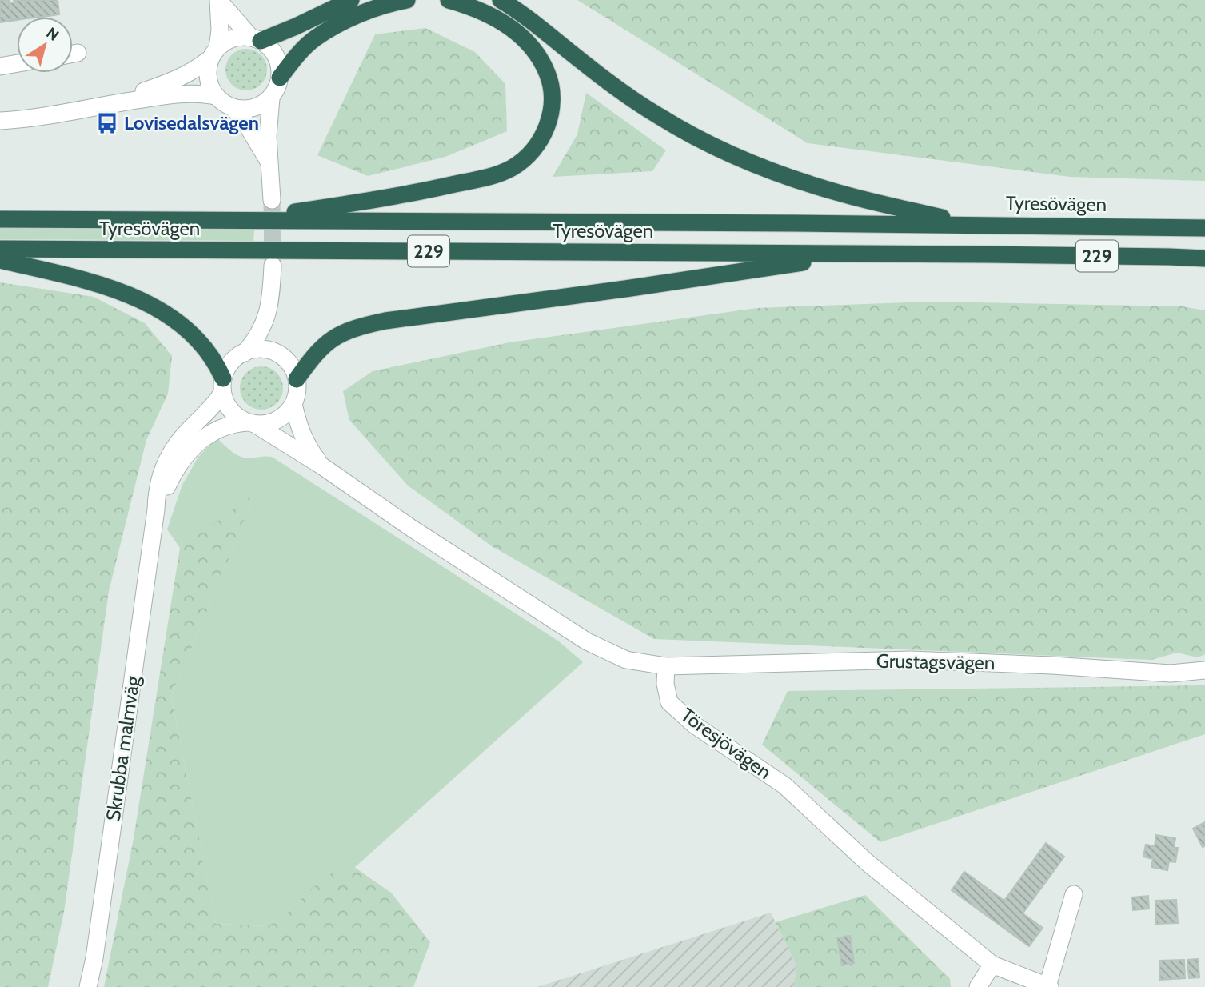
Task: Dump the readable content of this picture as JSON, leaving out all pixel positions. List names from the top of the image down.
{
  "streets": {
    "highway": ["Tyresövägen", "229"],
    "street": ["Grustagsvägen", "Töresjövägen", "Skrubba malmväg"]
  },
  "crossings": [
    ["Grustagsvägen", "Töresjövägen"]
  ],
  "places": {
    "bus stop": ["Lovisedalsvägen"]
  },
  "north": "top right"
}
